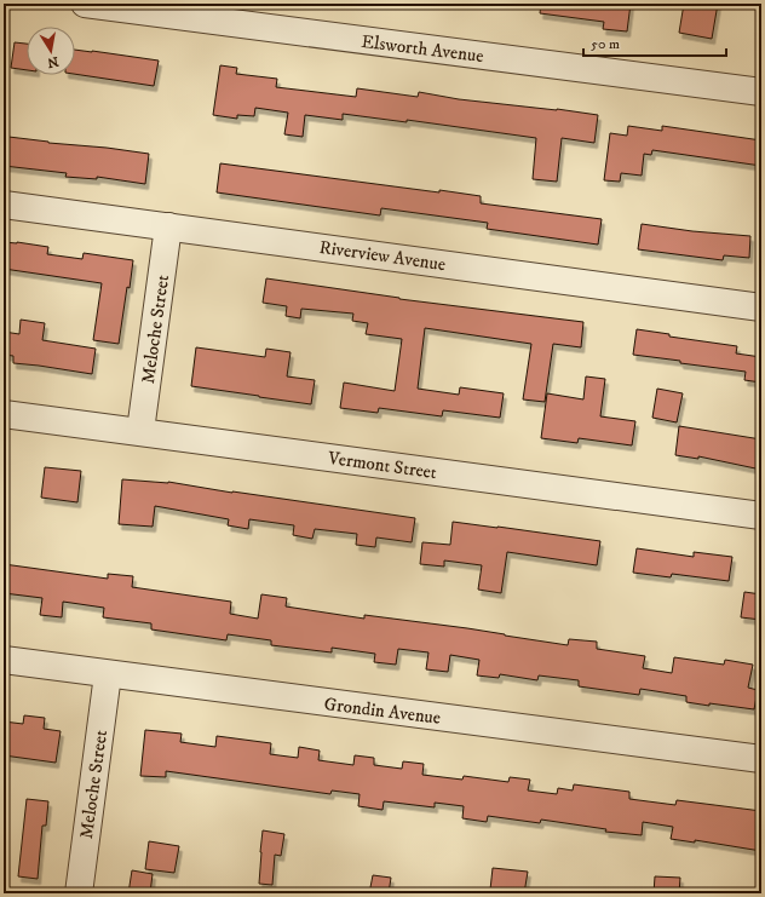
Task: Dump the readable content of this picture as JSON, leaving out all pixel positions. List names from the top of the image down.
{
  "streets": {
    "street": [
      "Elsworth Avenue",
      "Riverview Avenue",
      "Meloche Street",
      "Vermont Street",
      "Grondin Avenue"
    ]
  },
  "crossings": [
    ["Riverview Avenue", "Meloche Street"],
    ["Meloche Street", "Vermont Street"],
    ["Meloche Street", "Grondin Avenue"]
  ],
  "scale_bar": "50 m",
  "north": "bottom"
}
